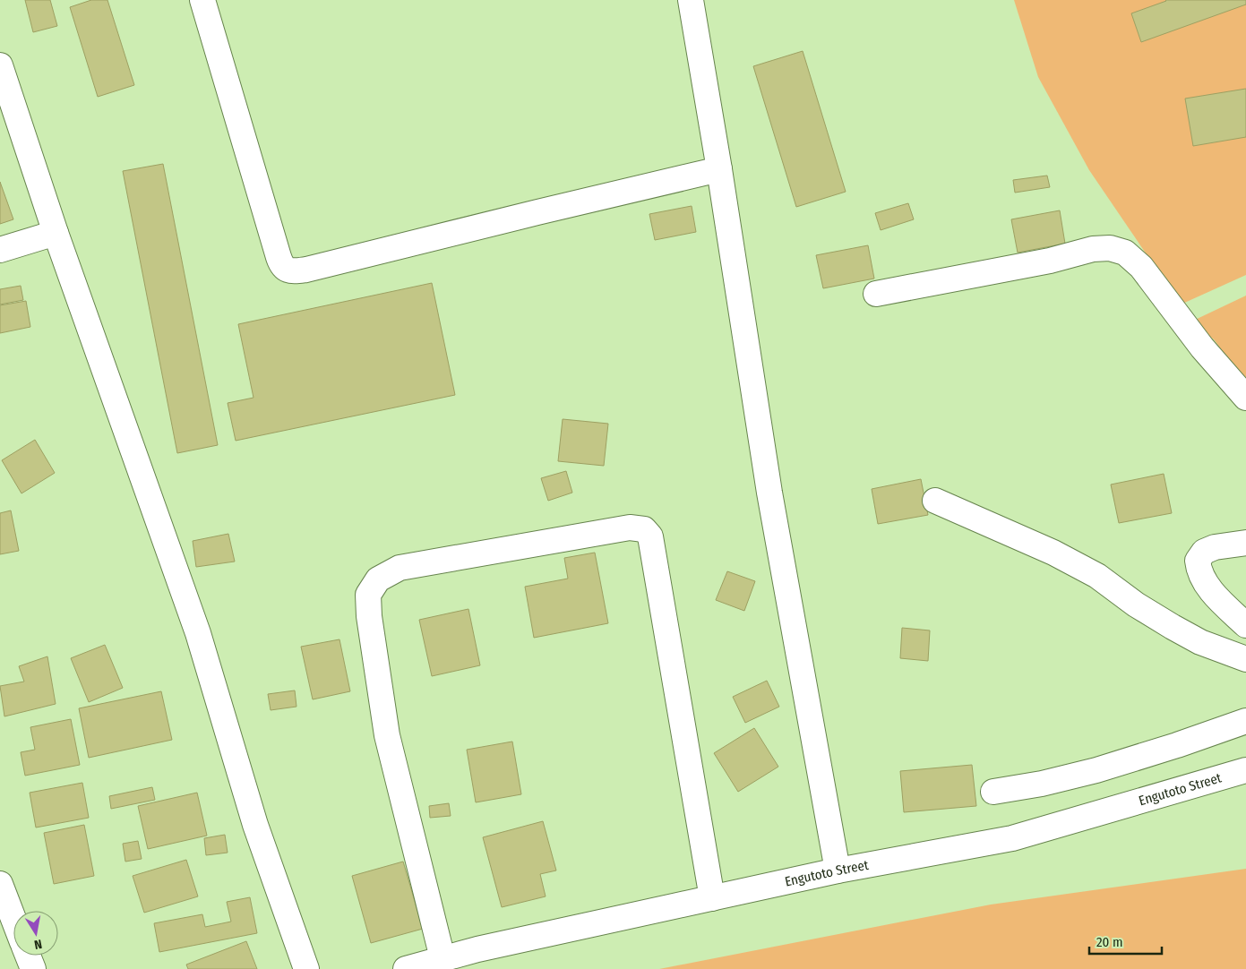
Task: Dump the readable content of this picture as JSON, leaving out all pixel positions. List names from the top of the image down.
{
  "streets": {
    "street": ["Engutoto Street"]
  },
  "scale_bar": "20 m",
  "north": "bottom"
}
